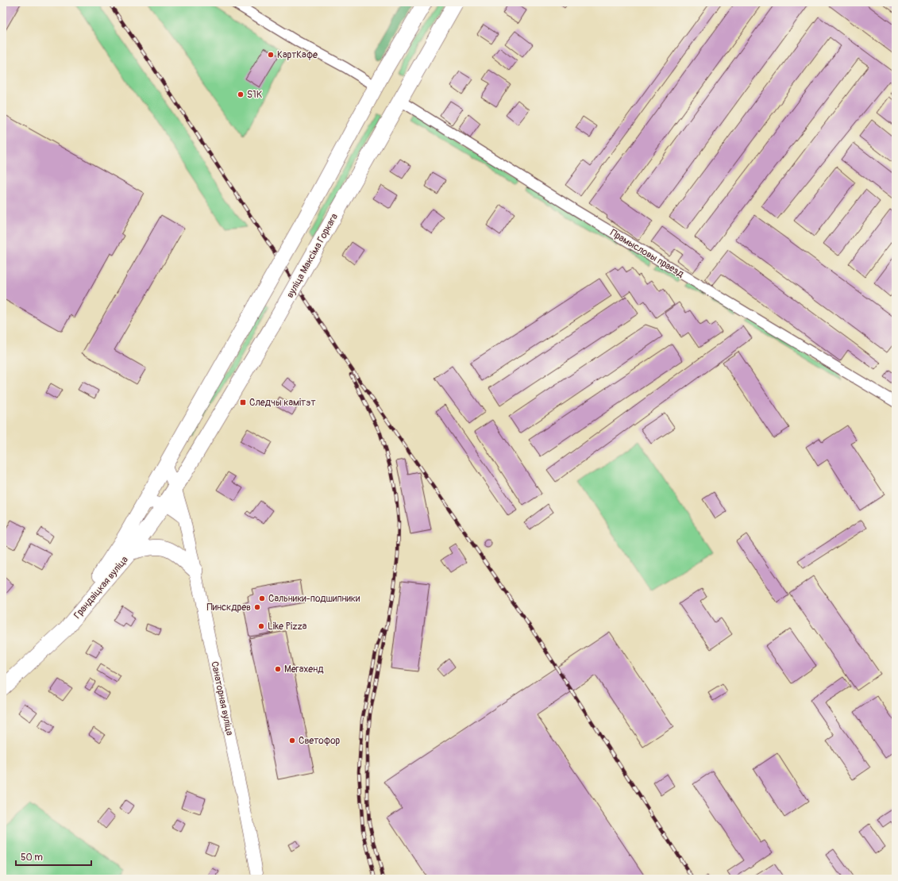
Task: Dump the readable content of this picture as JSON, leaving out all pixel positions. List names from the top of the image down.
{
  "streets": {
    "main road": ["вуліца Максіма Горкага", "Грандзіцкая вуліца"],
    "street": ["Прамысловы праезд", "Санаторная вуліца"]
  },
  "crossings": [
    ["Прамысловы праезд", "вуліца Максіма Горкага"],
    ["вуліца Максіма Горкага", "Грандзіцкая вуліца"],
    ["вуліца Максіма Горкага", "Санаторная вуліца"]
  ],
  "places": {
    "other": [
      "КартКафе",
      "S1K",
      "Сальники-подшипники",
      "Пинскдрев",
      "Like Pizza",
      "Мегахенд",
      "Светофор"
    ],
    "transit": ["Следчы камітэт"]
  },
  "scale_bar": "50 m"
}
